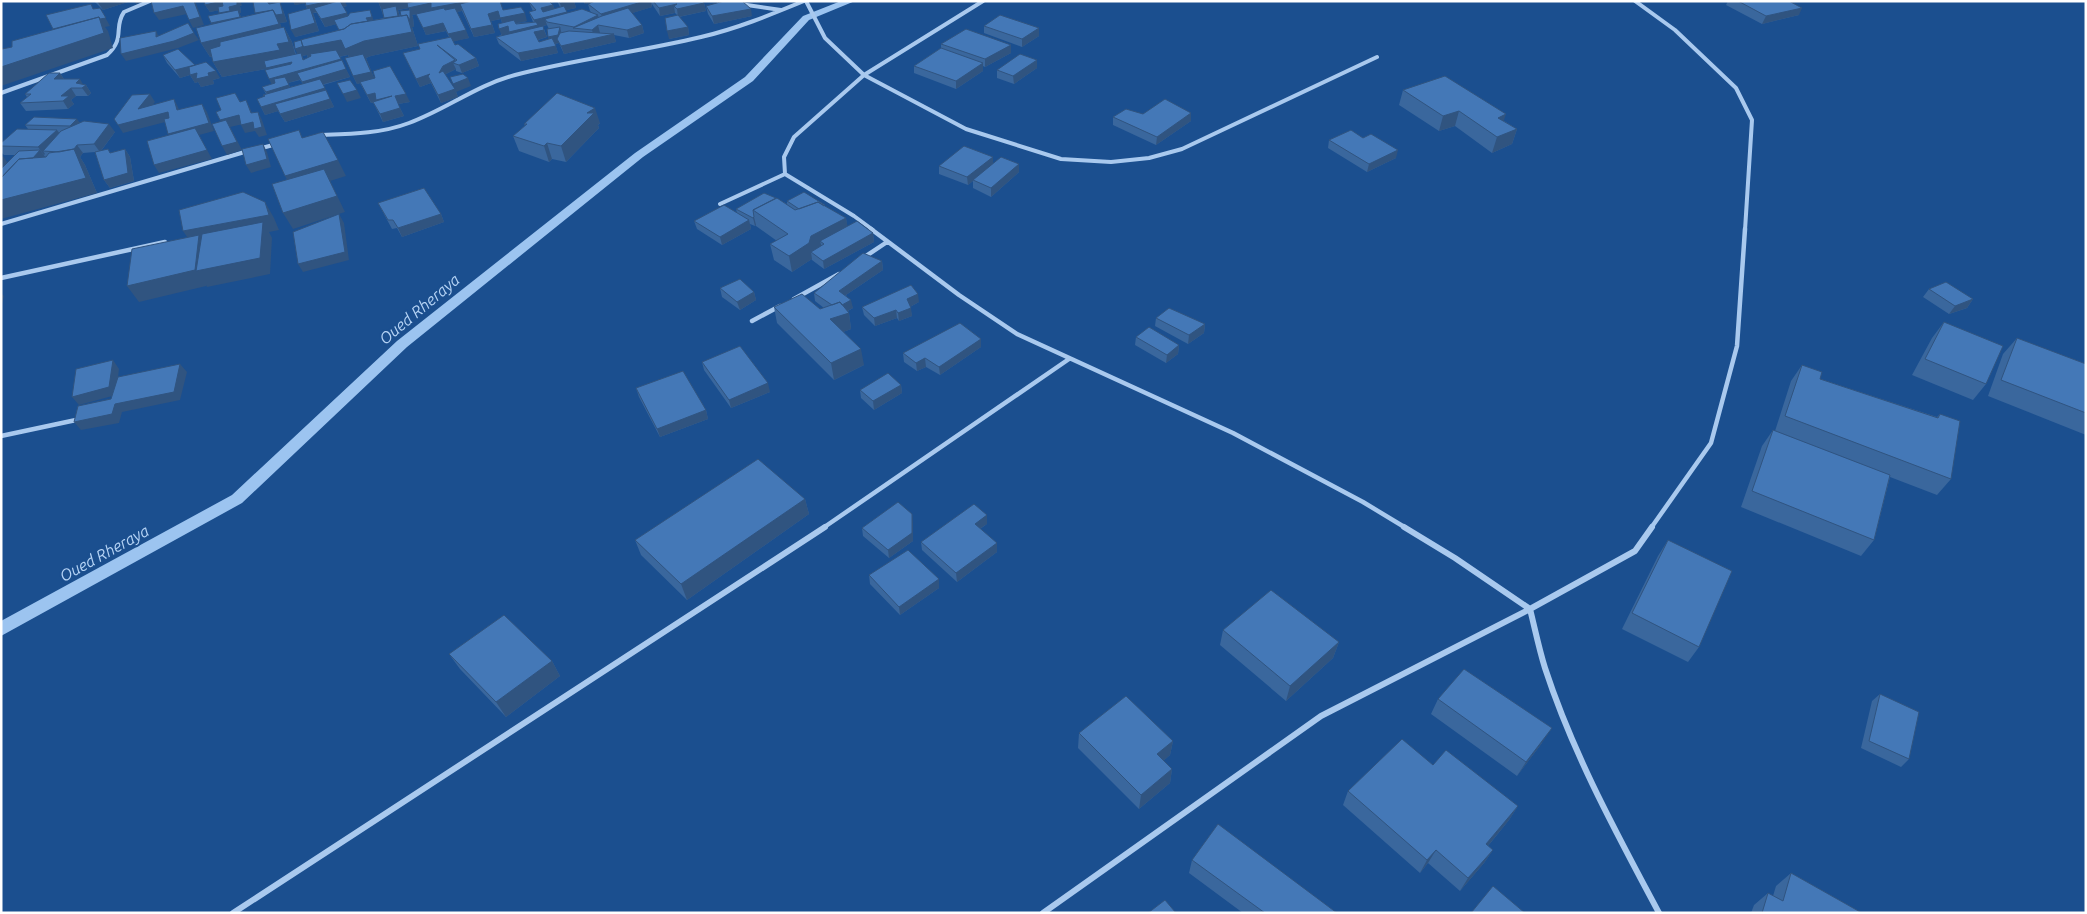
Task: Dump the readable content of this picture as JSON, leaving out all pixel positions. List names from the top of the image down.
{
  "water": ["Oued Rheraya"]
}
